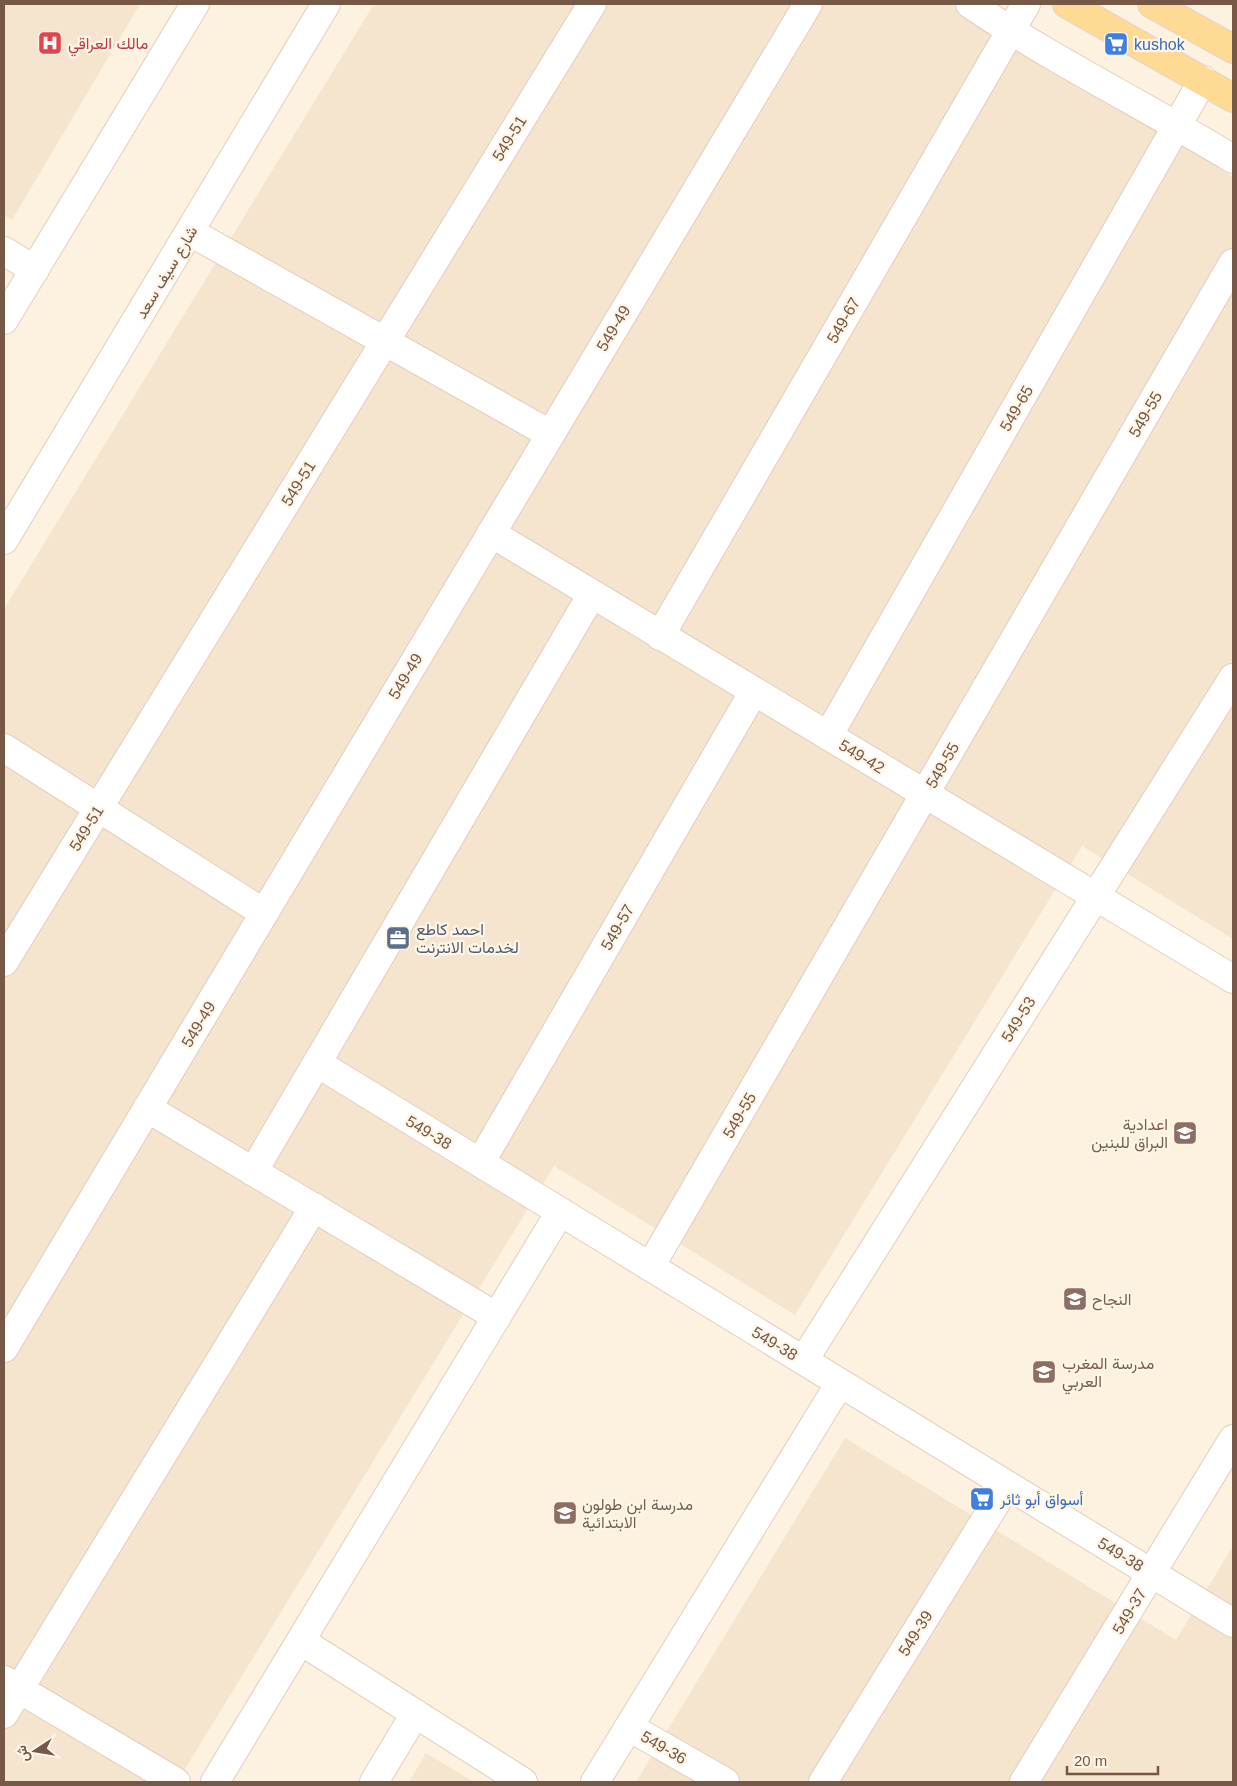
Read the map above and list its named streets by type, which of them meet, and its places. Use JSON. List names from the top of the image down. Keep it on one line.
{"streets":{"street":["549-51","شارع سيف سعد","549-67","549-49","549-65","549-55","549-42","549-57","549-53","549-38","549-37","549-39","549-36"]},"crossings":[["549-67","549-42"],["549-49","549-42"],["549-65","549-42"],["549-55","549-42"],["549-55","549-38"],["549-42","549-57"],["549-42","549-53"],["549-57","549-38"],["549-53","549-38"],["549-38","549-37"],["549-38","549-39"]],"places":{"hospital":["مالك العراقي"],"supermarket":["kushok","أسواق أبو ثائر"],"office":["احمد كاطع لخدمات الانترنت"],"school or university":["اعدادية البراق للبنين","النجاح","مدرسة المغرب العربي","مدرسة ابن طولون الابتدائية"]},"scale_bar":"20 m","north":"left"}
